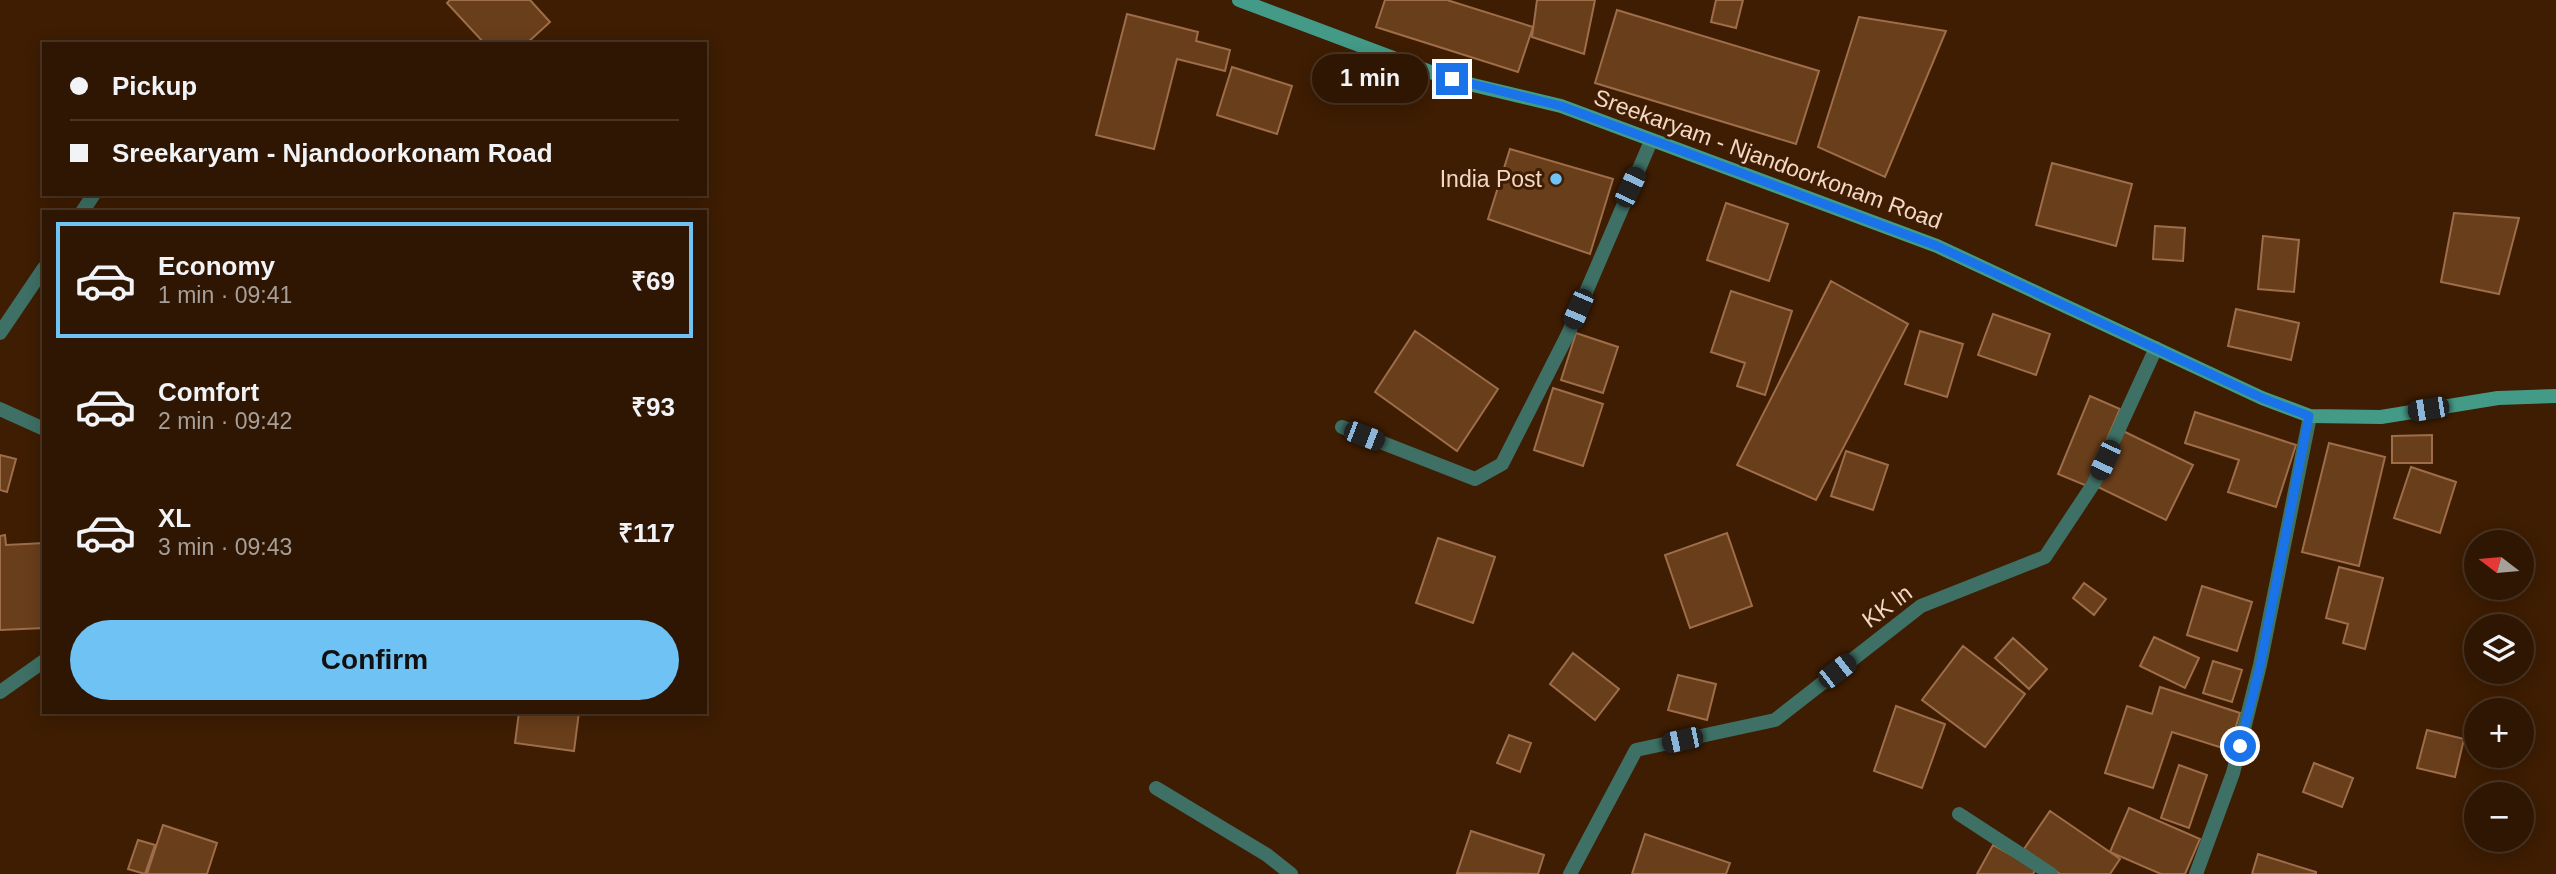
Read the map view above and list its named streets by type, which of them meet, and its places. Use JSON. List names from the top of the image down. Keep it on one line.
{"streets":{"main road":["Sreekaryam - Njandoorkonam Road"],"street":["KK ln"]},"crossings":[["Sreekaryam - Njandoorkonam Road","KK ln"]],"places":["India Post"],"north":"left","page":{"banner":["Pickup","Sreekaryam - Njandoorkonam Road"],"bubble":"1 min","list":[{"name":"Economy","note":"1 min · 09:41","value":"₹69"},{"name":"Comfort","note":"2 min · 09:42","value":"₹93"},{"name":"XL","note":"3 min · 09:43","value":"₹117"}],"map_buttons":["+","−"],"buttons":"Confirm"}}
